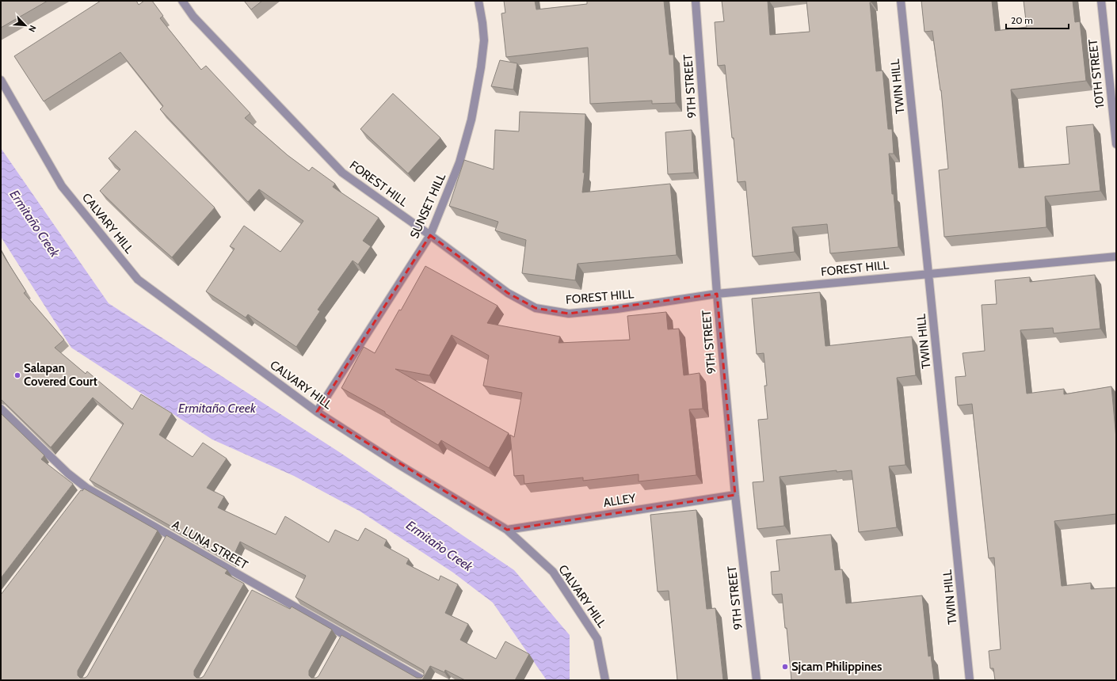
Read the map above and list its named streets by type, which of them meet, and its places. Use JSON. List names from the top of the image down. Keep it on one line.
{"streets":{"street":["10TH STREET","9TH STREET","TWIN HILL","FOREST HILL","SUNSET HILL","CALVARY HILL","ALLEY","A. LUNA STREET"]},"crossings":[["9TH STREET","FOREST HILL"],["9TH STREET","ALLEY"],["TWIN HILL","FOREST HILL"],["FOREST HILL","SUNSET HILL"],["SUNSET HILL","CALVARY HILL"],["CALVARY HILL","ALLEY"]],"water":["Ermitaño Creek"],"places":["Salapan Covered Court","Sjcam Philippines"],"scale_bar":"20 m","north":"bottom right"}
